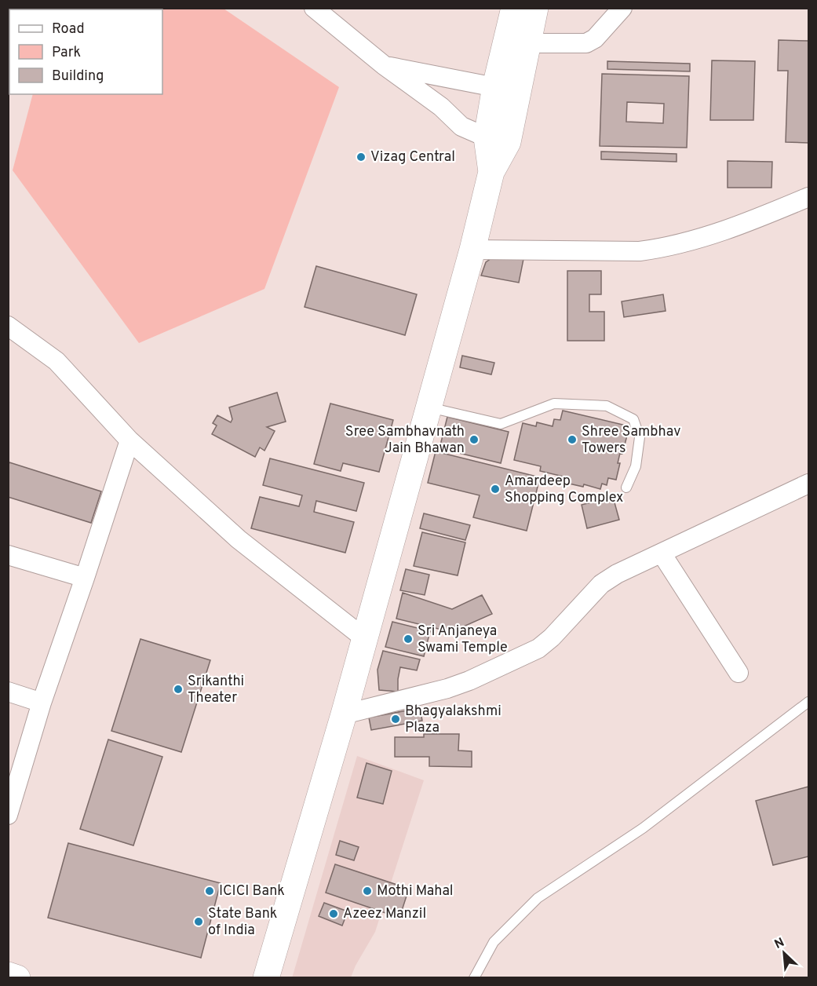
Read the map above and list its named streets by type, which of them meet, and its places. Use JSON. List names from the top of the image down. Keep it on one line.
{"places":["Vizag Central","Sree Sambhavnath Jain Bhawan","Shree Sambhav Towers","Amardeep Shopping Complex","Sri Anjaneya Swami Temple","Srikanthi Theater","Bhagyalakshmi Plaza","ICICI Bank","Mothi Mahal","Azeez Manzil","State Bank of India"],"legend":["Road","Park","Building"],"north":"top left"}
